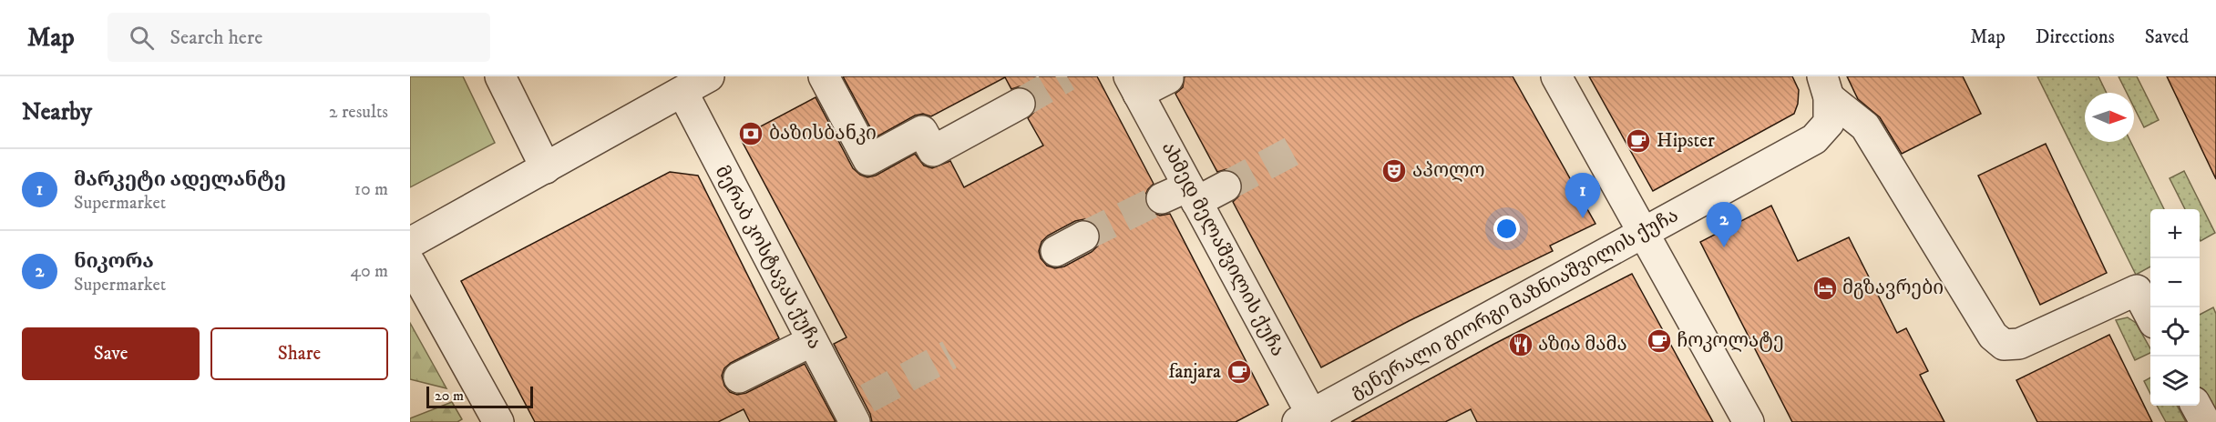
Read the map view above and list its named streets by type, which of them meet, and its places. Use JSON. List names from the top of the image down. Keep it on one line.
{"streets":{"street":["ახმედ მელაშვილის ქუჩა","მერაბ კოსტავას ქუჩა","გენერალი გიორგი მაზნიაშვილის ქუჩა"]},"crossings":[["ახმედ მელაშვილის ქუჩა","გენერალი გიორგი მაზნიაშვილის ქუჩა"]],"places":{"bank":["ბაზისბანკი"],"cafe":["Hipster","ჩოკოლატე","fanjara"],"theatre":["აპოლო"],"hotel":["მგზავრები"],"restaurant":["აზია მამა"]},"scale_bar":"20 m","north":"right","page":{"header":"Map","search":"Search here","nav":["Map","Directions","Saved"],"heading":["Nearby","2 results"],"list":[{"mark":"1","name":"მარკეტი ადელანტე","note":"Supermarket","value":"10 m"},{"mark":"2","name":"ნიკორა","note":"Supermarket","value":"40 m"}],"pins":["1","2"],"map_buttons":["+","−"],"buttons":["Save","Share"],"scale":"20 m"}}
